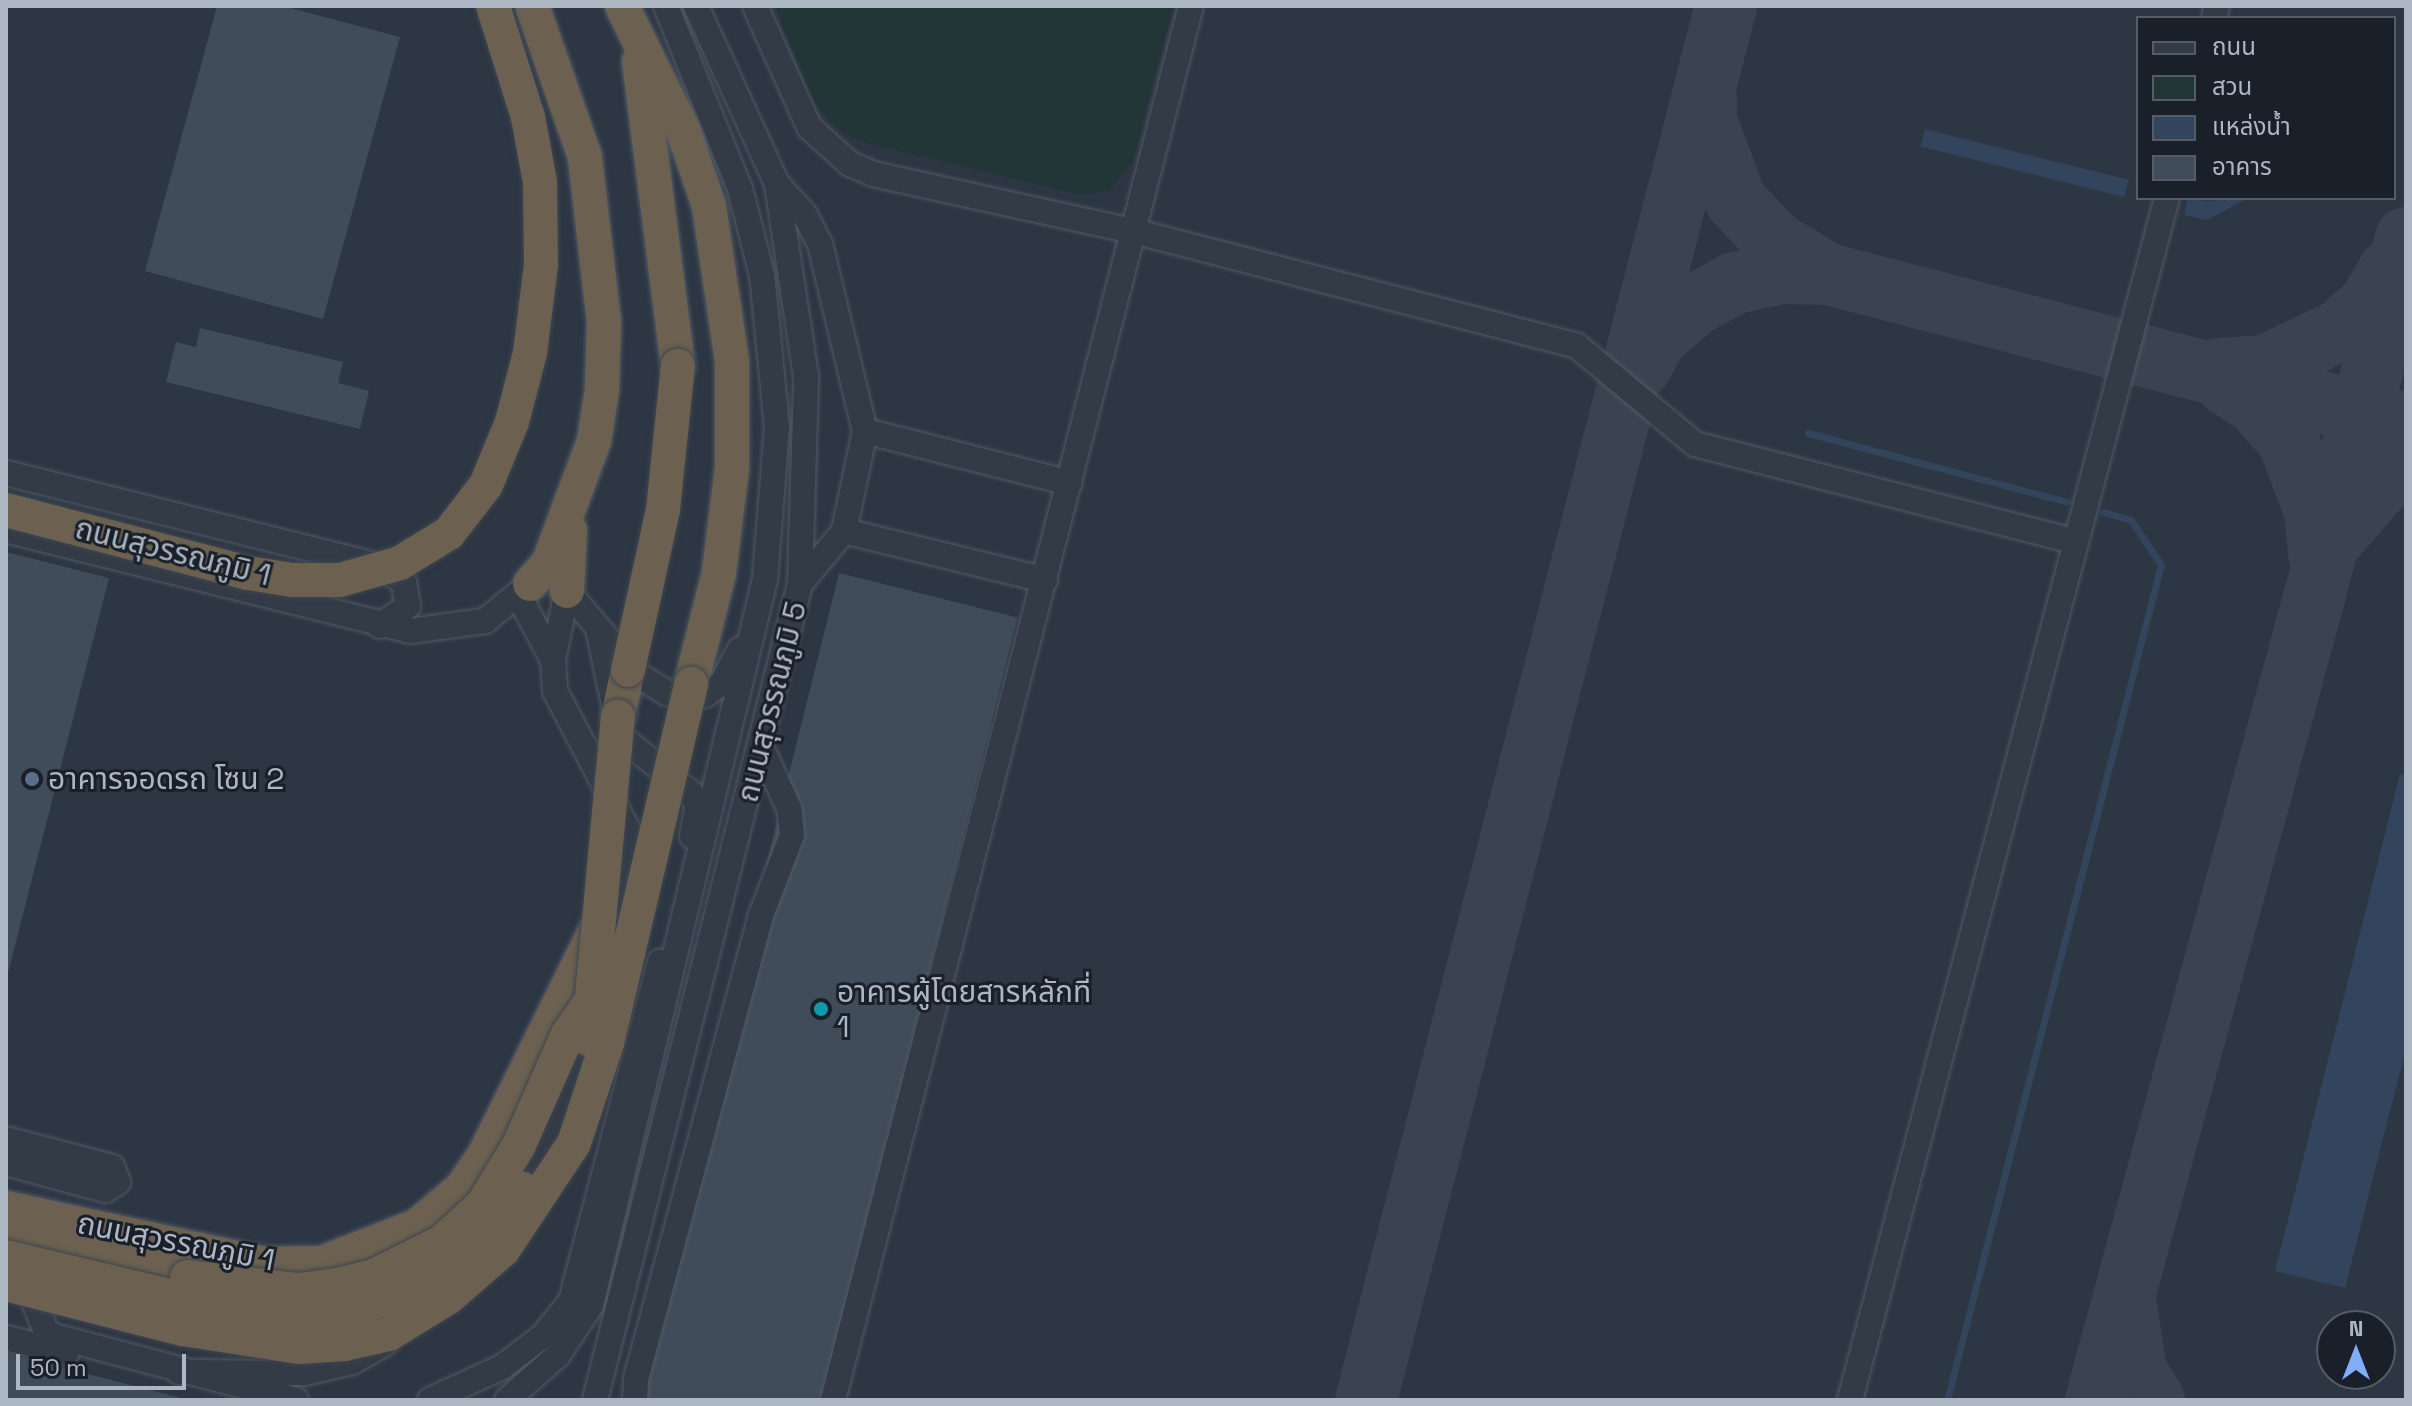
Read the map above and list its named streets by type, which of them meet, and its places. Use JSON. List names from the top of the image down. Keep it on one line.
{"streets":{"highway":["ถนนสุวรรณภูมิ 1"],"street":["ถนนสุวรรณภูมิ 5"]},"places":["อาคารจอดรถ โซน 2","อาคารผู้โดยสารหลักที่ 1"],"legend":["ถนน","สวน","แหล่งน้ำ","อาคาร"],"scale_bar":"50 m","north":"top"}
